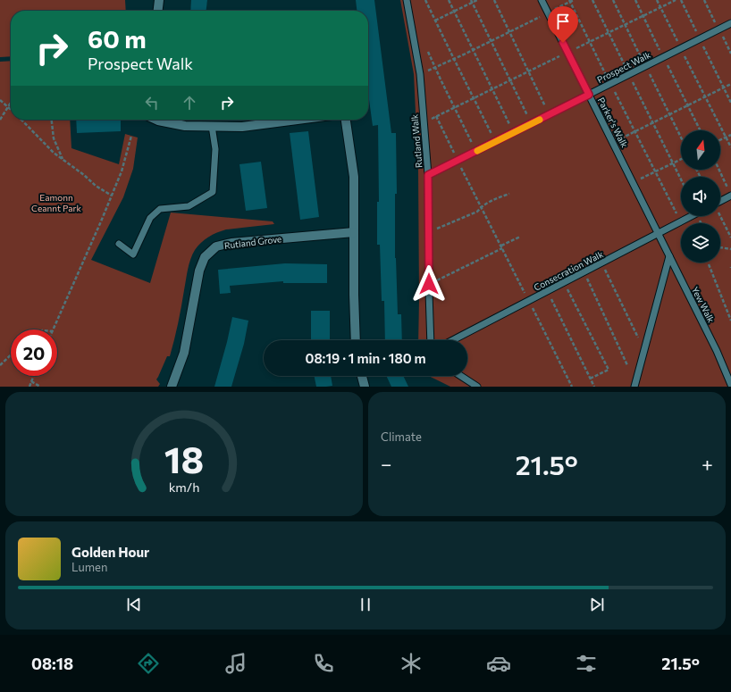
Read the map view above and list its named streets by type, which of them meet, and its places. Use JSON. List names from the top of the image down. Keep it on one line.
{"streets":{"street":["Rutland Grove"],"lane":["Prospect Walk","Parker's Walk","Rutland Walk","Consecration Walk","Yew Walk"]},"crossings":[["Prospect Walk","Parker's Walk"],["Prospect Walk","Rutland Walk"],["Parker's Walk","Consecration Walk"],["Parker's Walk","Yew Walk"],["Consecration Walk","Yew Walk"]],"parks":["Eamonn Ceannt Park"],"north":"top","page":{"turn":["60 m","Prospect Walk"],"limit":"20","trip":"08:19 · 1 min · 180 m","tile":"Climate","heat":["−","21.5°","+"],"song":["Golden Hour","Lumen"],"tabs":["08:18","21.5°"],"gauge":["18","km/h"]}}
